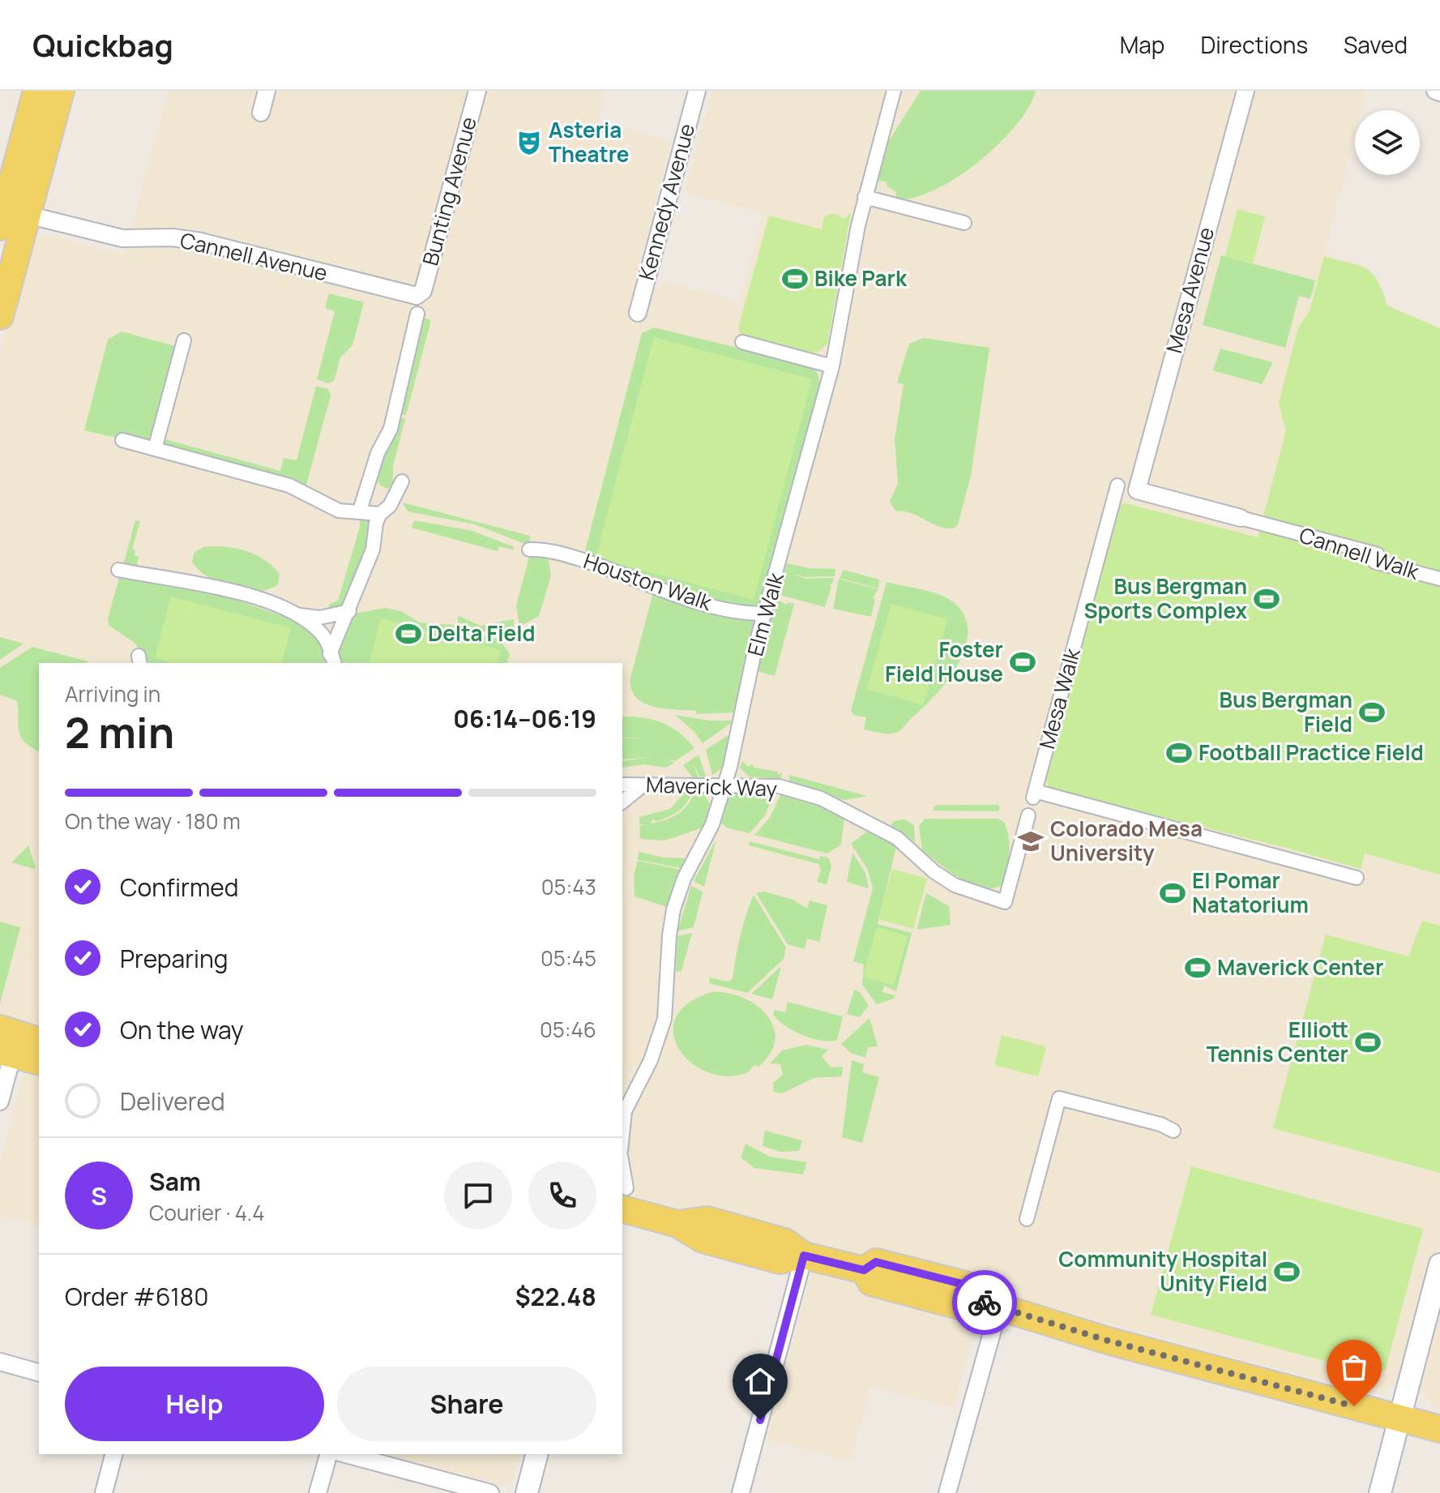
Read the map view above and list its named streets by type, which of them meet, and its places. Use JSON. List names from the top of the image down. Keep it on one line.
{"streets":{"street":["Bunting Avenue","Kennedy Avenue","Cannell Avenue","Mesa Avenue","Cannell Walk","Houston Walk","Elm Walk","Mesa Walk","Maverick Way"]},"crossings":[["Bunting Avenue","Cannell Avenue"],["Mesa Avenue","Cannell Walk"],["Houston Walk","Elm Walk"],["Elm Walk","Maverick Way"]],"places":{"theatre":["Asteria Theatre"],"sports":["Bike Park","Bus Bergman Sports Complex","Delta Field","Foster Field House","Bus Bergman Field","Football Practice Field","El Pomar Natatorium","Maverick Center","Elliott Tennis Center","Community Hospital Unity Field"],"school or university":["Colorado Mesa University"]},"page":{"header":"Quickbag","nav":["Map","Directions","Saved"],"heading":["2 min","Arriving in","06:14–06:19"],"panel":["Sam","Courier · 4.4","Order #6180","$22.48"],"bar":"On the way · 180 m","list":[["Confirmed","05:43"],["Preparing","05:45"],["On the way","05:46"],"Delivered"],"round":"S","buttons":["Help","Share"]}}
